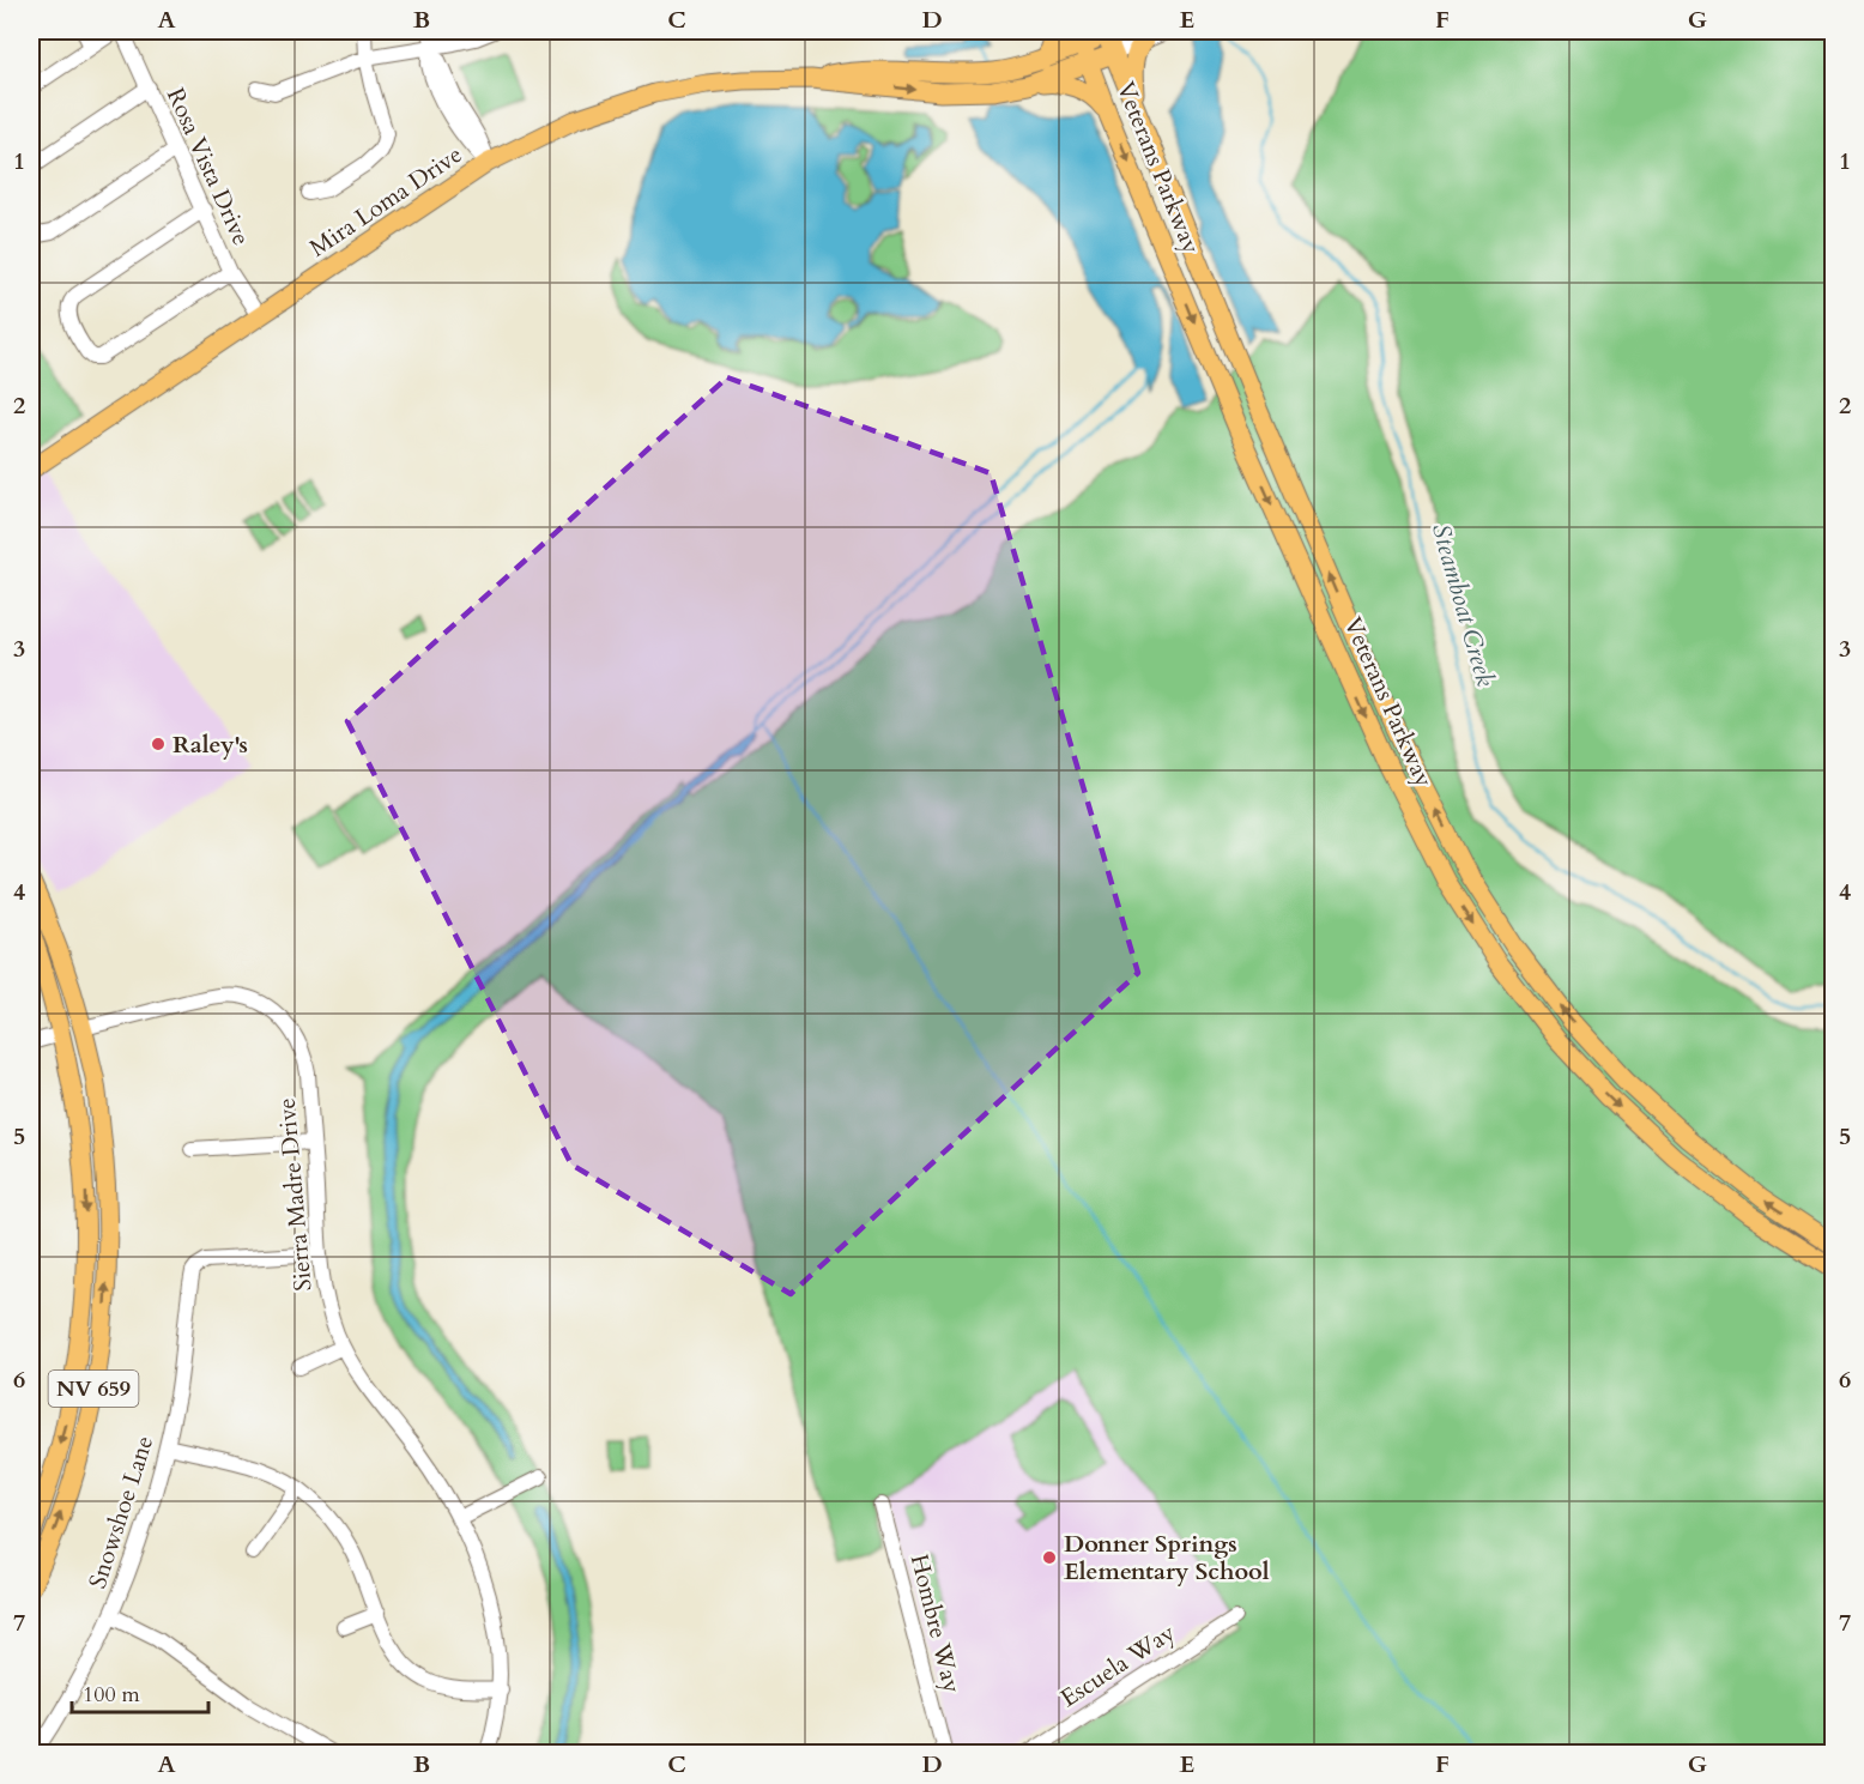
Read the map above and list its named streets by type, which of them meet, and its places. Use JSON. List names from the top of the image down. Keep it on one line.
{"streets":{"main road":["Veterans Parkway","Mira Loma Drive","NV 659"],"street":["Rosa Vista Drive","Sierra Madre Drive","Snowshoe Lane","Hombre Way","Escuela Way"]},"crossings":[["Rosa Vista Drive","Mira Loma Drive"],["Veterans Parkway","Mira Loma Drive"],["Sierra Madre Drive","NV 659"],["Sierra Madre Drive","Snowshoe Lane"]],"water":["Steamboat Creek"],"places":["Raley's","Donner Springs Elementary School"],"scale_bar":"100 m","grid":{"columns":["A","B","C","D","E","F","G"],"rows":["1","2","3","4","5","6","7"]}}
